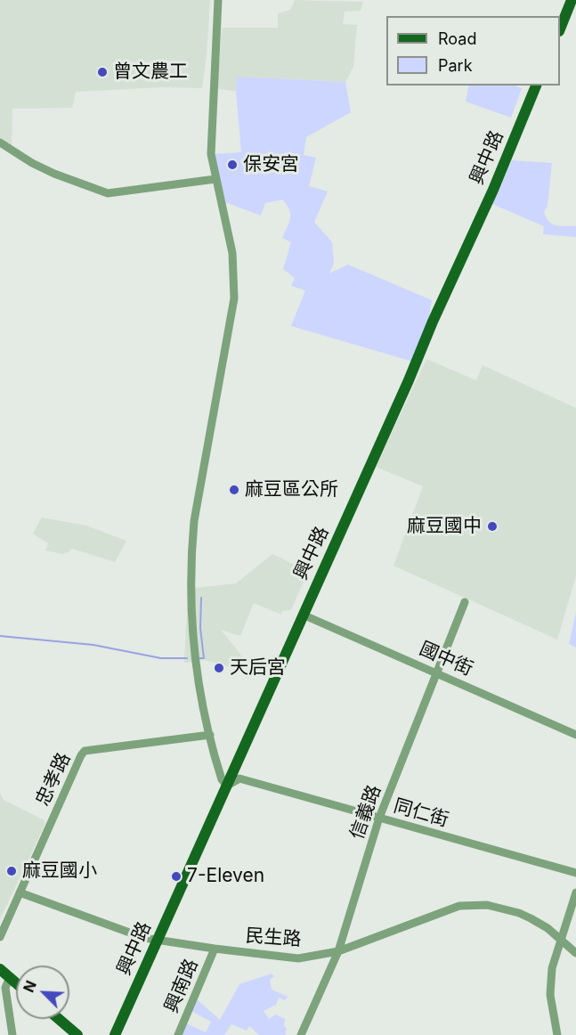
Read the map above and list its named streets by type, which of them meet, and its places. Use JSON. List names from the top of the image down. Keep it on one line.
{"streets":{"main road":["興中路"],"street":["國中街","忠孝路","信義路","同仁街","民生路","興南路"]},"crossings":[["興中路","國中街"],["興中路","同仁街"],["興中路","民生路"],["國中街","信義路"],["忠孝路","民生路"],["信義路","同仁街"],["信義路","民生路"],["民生路","興南路"]],"places":["曾文農工","保安宮","麻豆區公所","麻豆國中","天后宮","麻豆國小","7-Eleven"],"legend":["Road","Park"],"north":"top left"}
